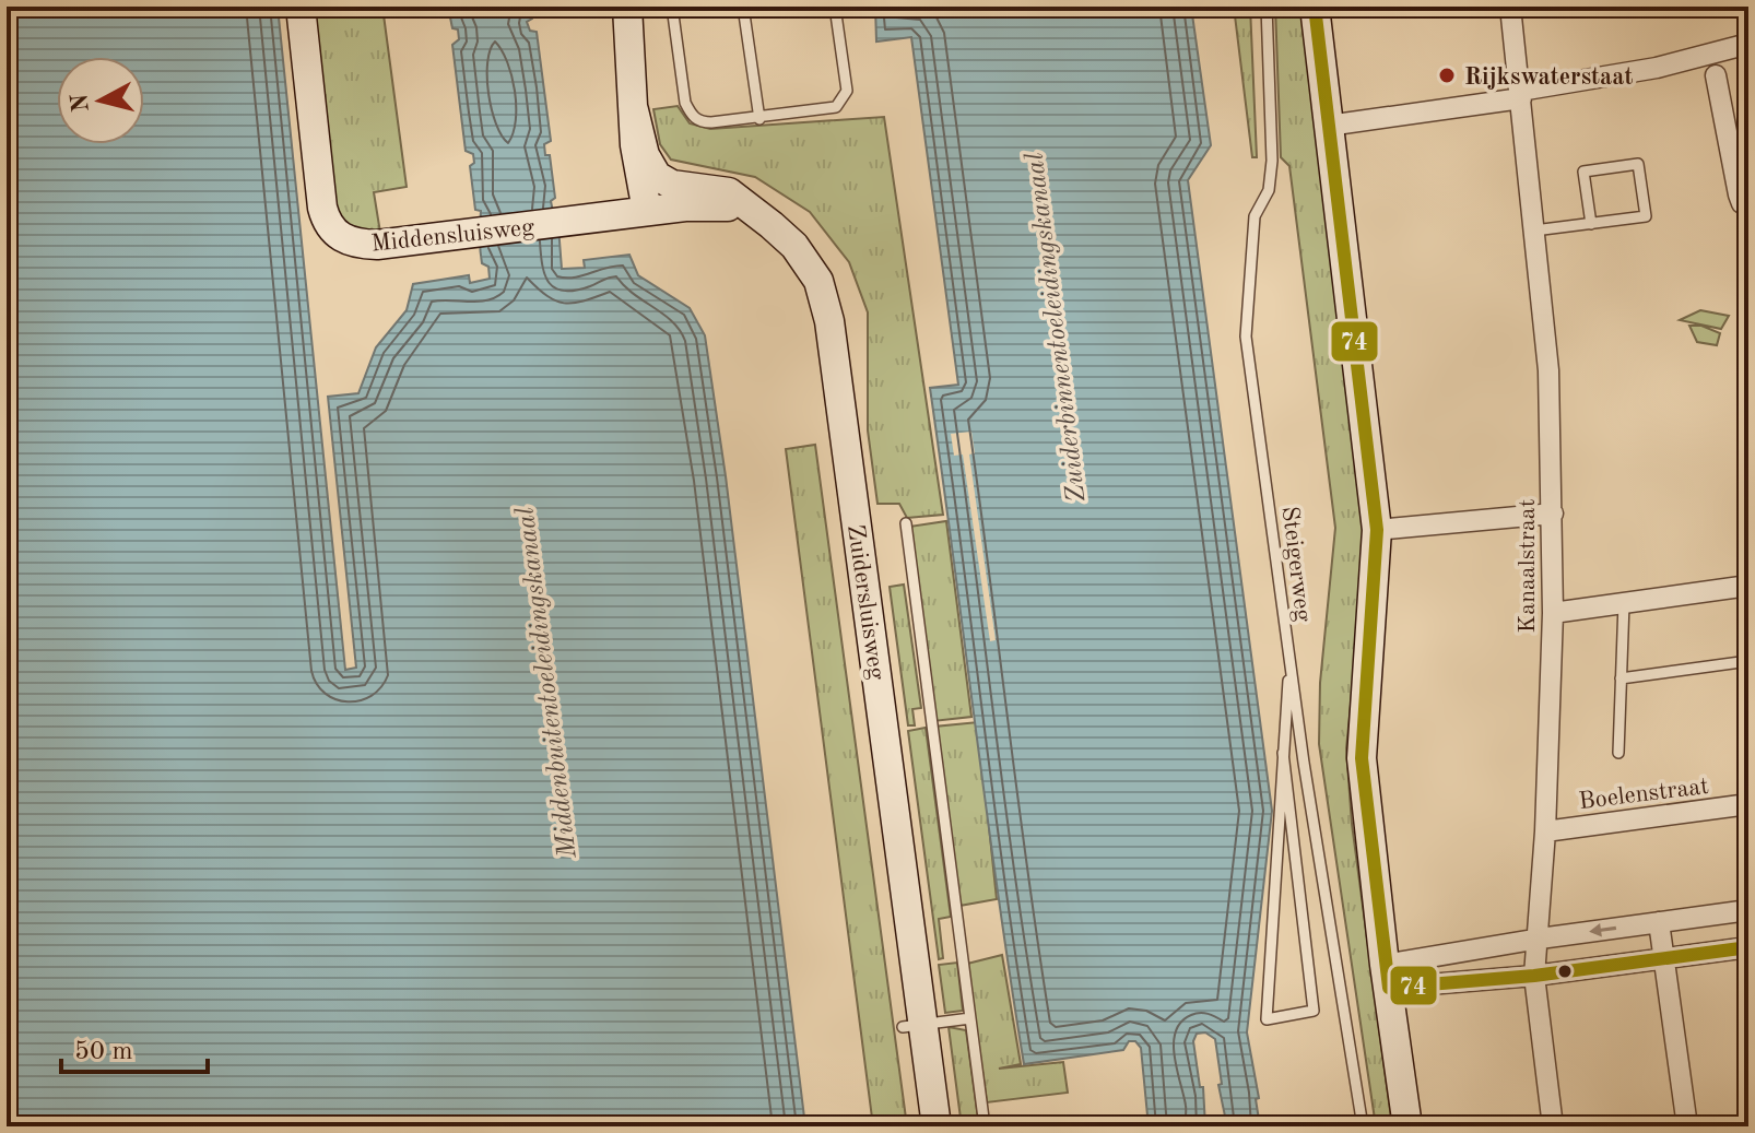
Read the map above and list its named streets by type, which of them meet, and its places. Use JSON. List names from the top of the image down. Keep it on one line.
{"streets":{"street":["Middensluisweg","Kanaalstraat","Zuidersluisweg","Boelenstraat"],"lane":["Steigerweg"]},"crossings":[["Kanaalstraat","Boelenstraat"]],"water":["Zuiderbinnentoeleidingskanaal","Middenbuitentoeleidingskanaal"],"places":["Rijkswaterstaat"],"lines":["transit line 74"],"scale_bar":"50 m","north":"left"}
